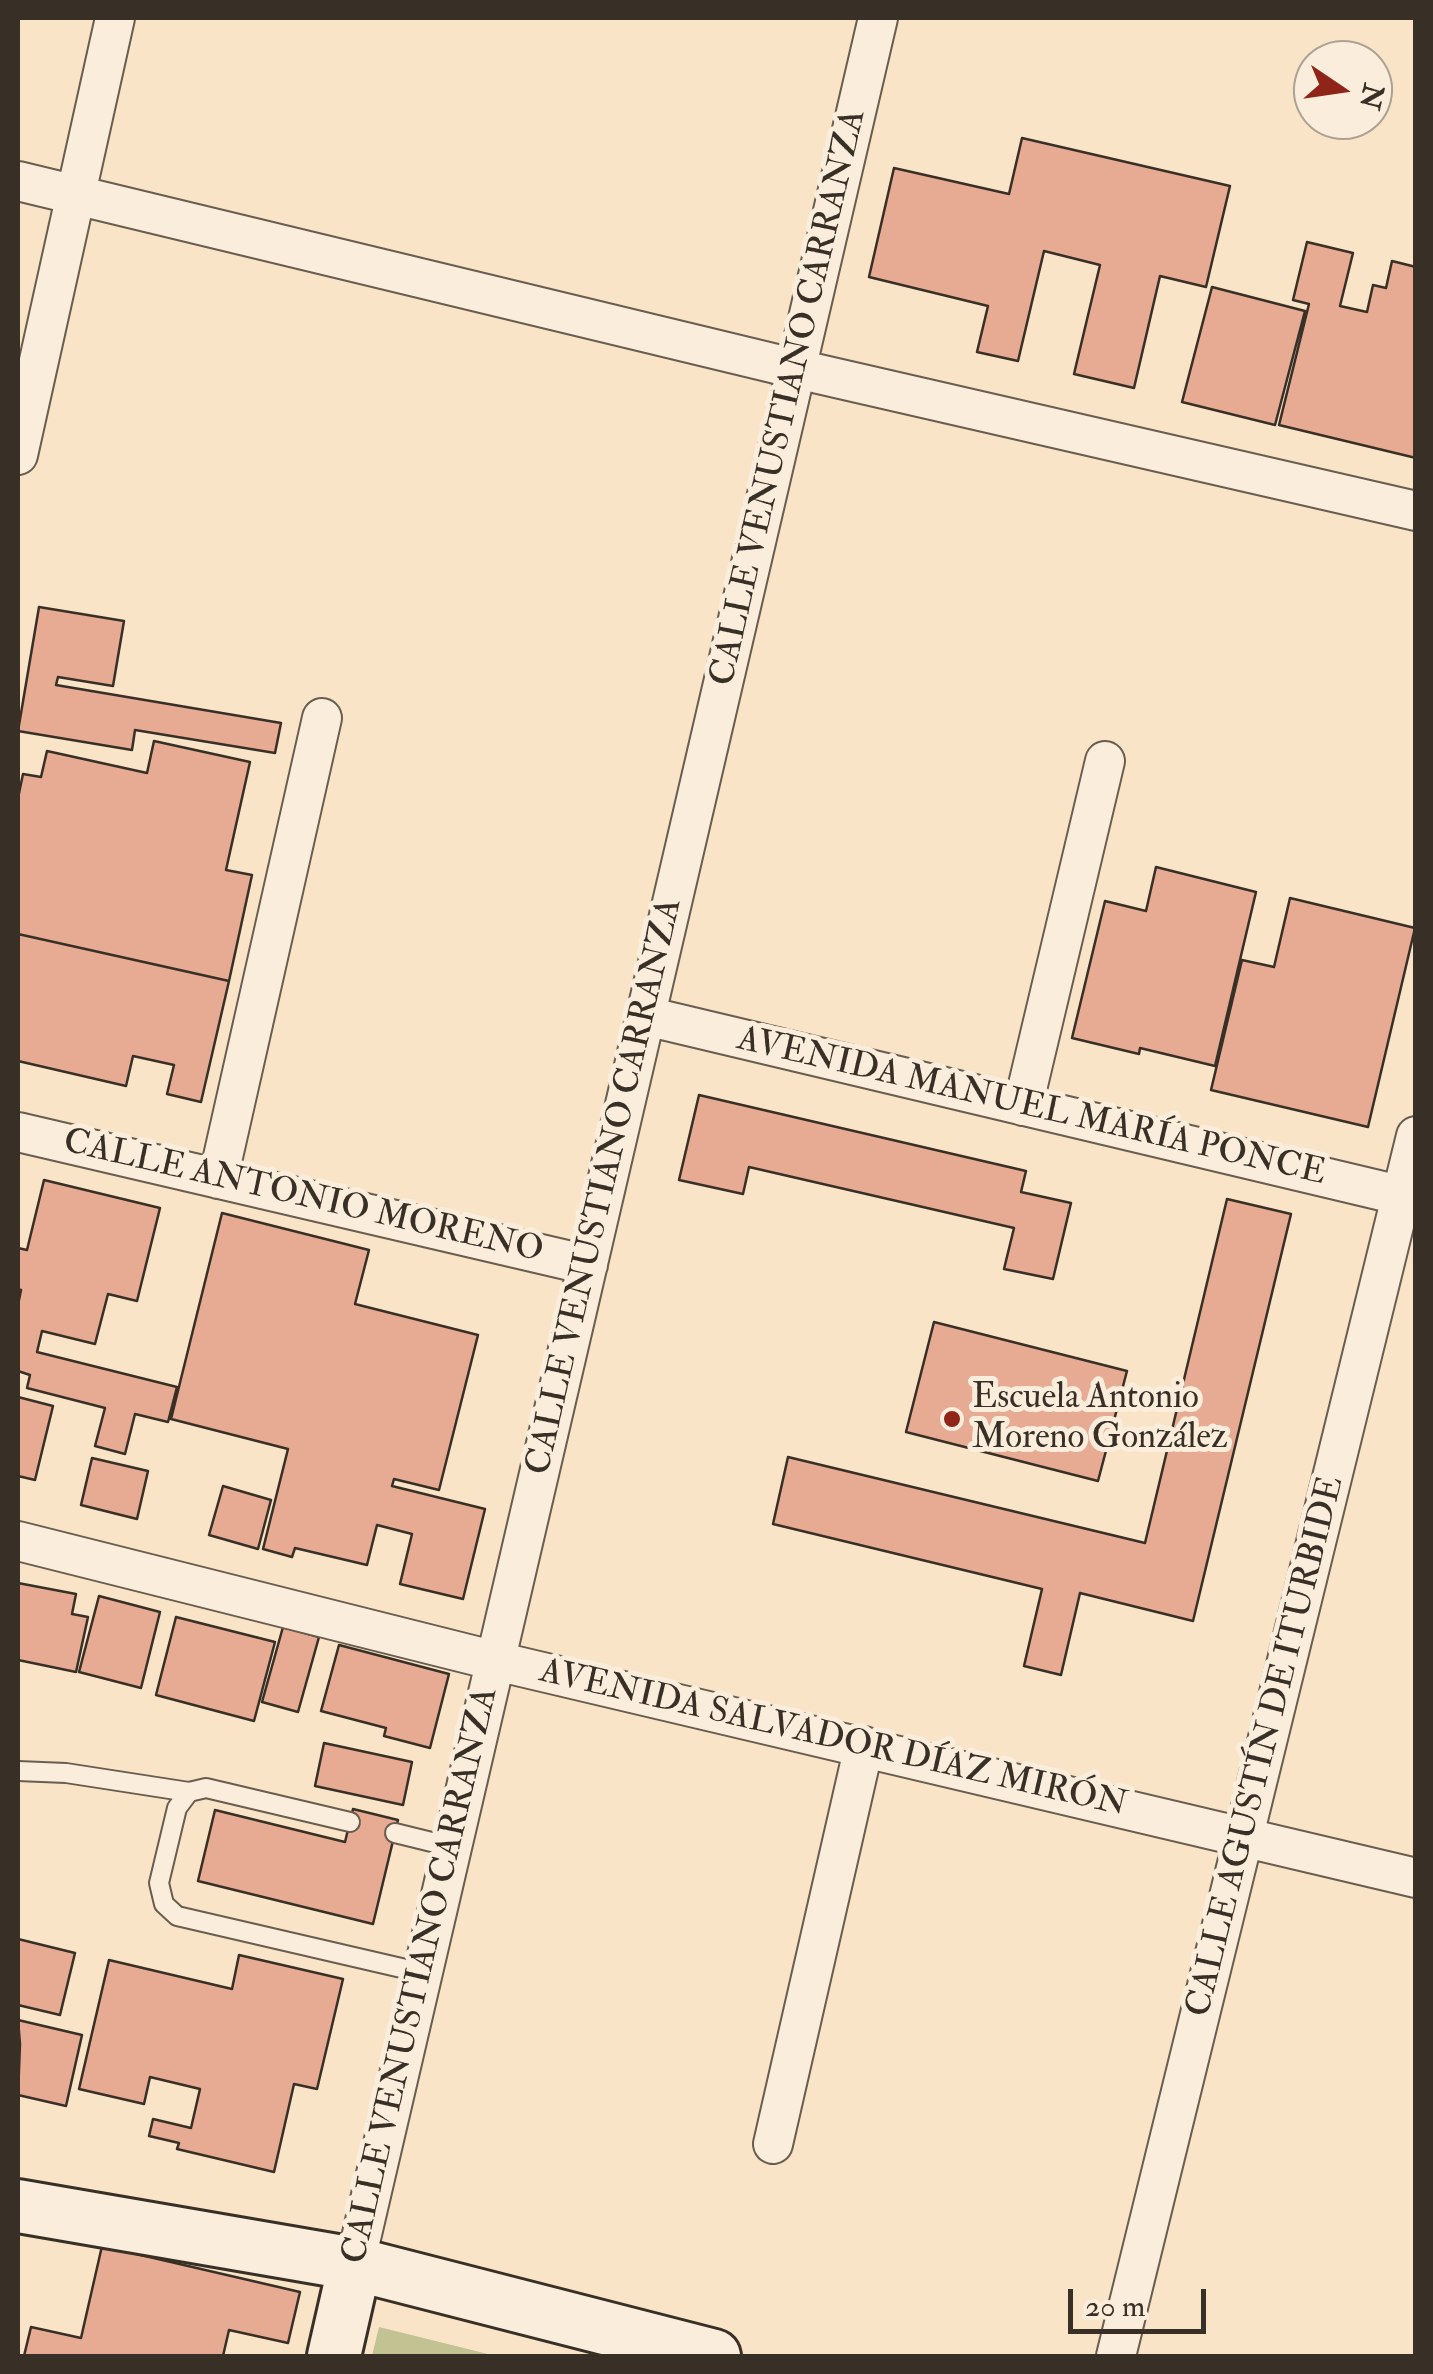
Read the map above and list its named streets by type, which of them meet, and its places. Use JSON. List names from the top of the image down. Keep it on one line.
{"streets":{"street":["CALLE VENUSTIANO CARRANZA","AVENIDA MANUEL MARÍA PONCE","CALLE ANTONIO MORENO","AVENIDA SALVADOR DÍAZ MIRÓN","CALLE AGUSTÍN DE ITURBIDE"]},"crossings":[["CALLE VENUSTIANO CARRANZA","AVENIDA MANUEL MARÍA PONCE"],["CALLE VENUSTIANO CARRANZA","CALLE ANTONIO MORENO"],["CALLE VENUSTIANO CARRANZA","AVENIDA SALVADOR DÍAZ MIRÓN"],["AVENIDA MANUEL MARÍA PONCE","CALLE AGUSTÍN DE ITURBIDE"],["AVENIDA SALVADOR DÍAZ MIRÓN","CALLE AGUSTÍN DE ITURBIDE"]],"places":["Escuela Antonio Moreno González"],"scale_bar":"20 m","north":"right"}
